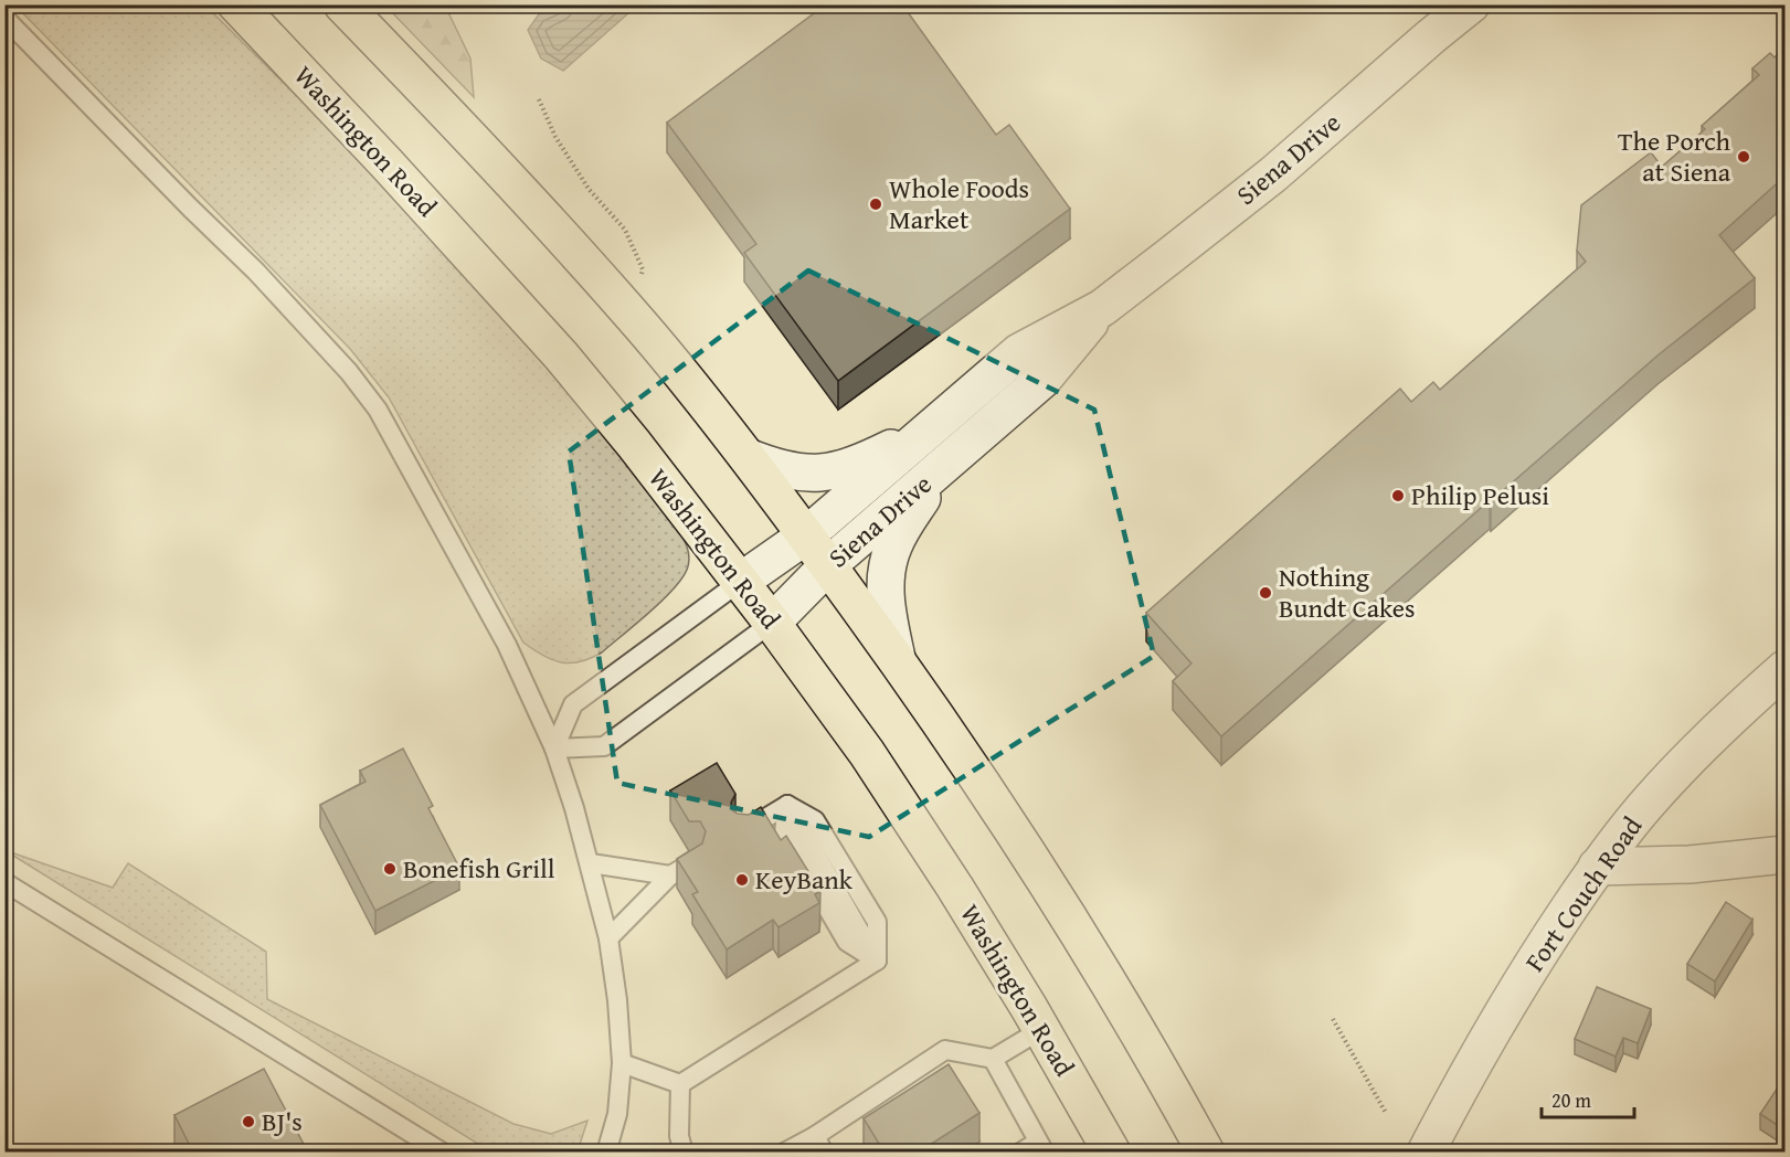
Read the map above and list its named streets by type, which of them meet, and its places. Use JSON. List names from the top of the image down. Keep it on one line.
{"streets":{"main road":["Washington Road"],"street":["Siena Drive","Fort Couch Road"]},"crossings":[["Washington Road","Siena Drive"]],"places":["The Porch at Siena","Whole Foods Market","Philip Pelusi","Nothing Bundt Cakes","Bonefish Grill","KeyBank","BJ's"],"scale_bar":"20 m"}
